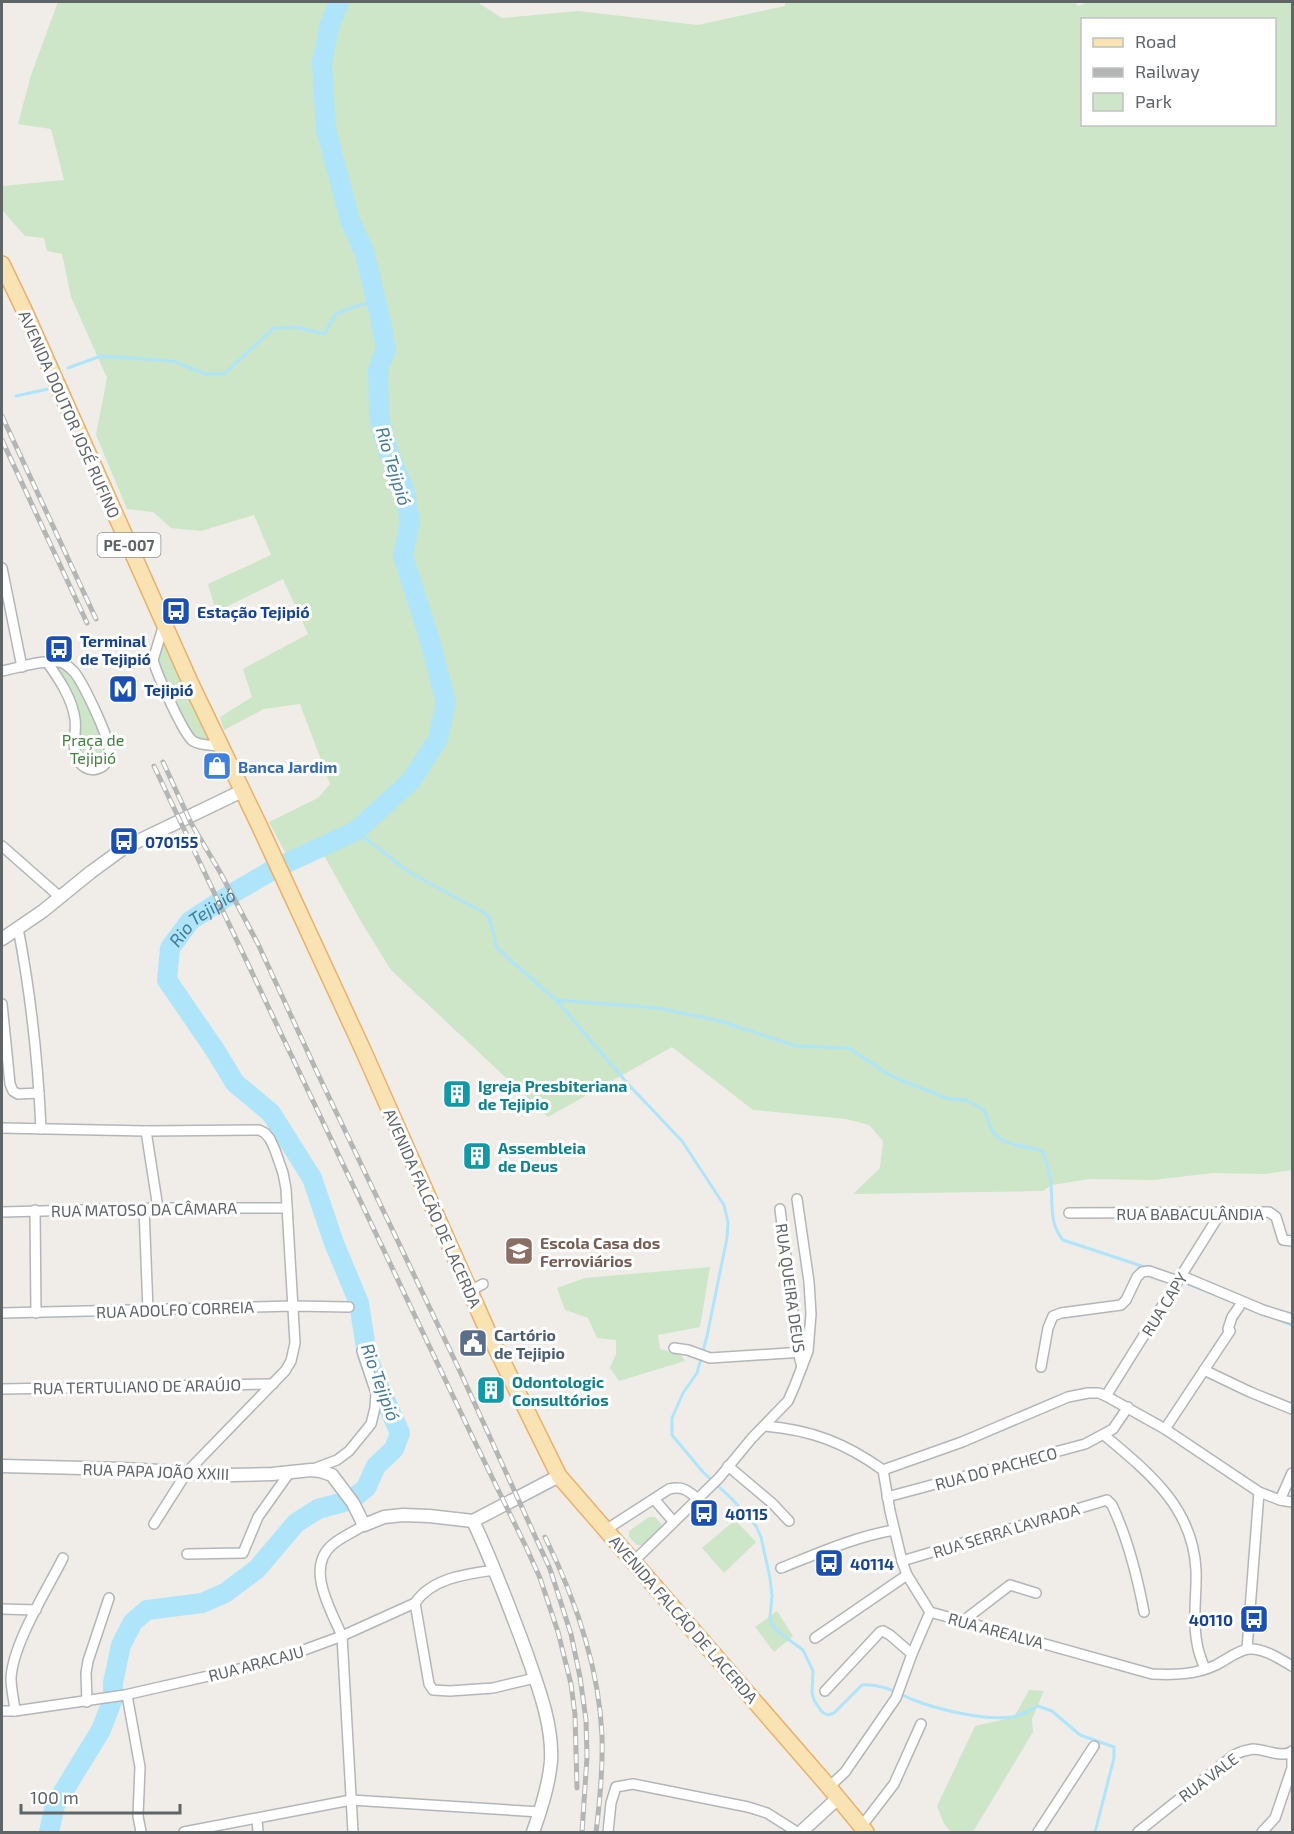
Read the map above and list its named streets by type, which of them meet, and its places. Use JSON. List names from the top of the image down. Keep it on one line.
{"streets":{"main road":["AVENIDA DOUTOR JOSÉ RUFINO","PE-007","AVENIDA FALCÃO DE LACERDA"],"street":["RUA MATOSO DA CÂMARA","RUA BABACULÂNDIA","RUA QUEIRA DEUS","RUA CAPY","RUA ADOLFO CORREIA","RUA TERTULIANO DE ARAÚJO","RUA DO PACHECO","RUA PAPA JOÃO XXIII","RUA SERRA LAVRADA","RUA AREALVA","RUA ARACAJU","RUA VALE"]},"crossings":[["AVENIDA DOUTOR JOSÉ RUFINO","AVENIDA FALCÃO DE LACERDA"],["AVENIDA FALCÃO DE LACERDA","RUA QUEIRA DEUS"],["RUA BABACULÂNDIA","RUA CAPY"],["RUA DO PACHECO","RUA AREALVA"],["RUA SERRA LAVRADA","RUA AREALVA"]],"water":["Rio Tejipió"],"parks":["Praça de Tejipió"],"places":{"bus stop":["Estação Tejipió","Terminal de Tejipió","070155","40115","40114","40110"],"metro station":["Tejipió"],"shop":["Banca Jardim"],"building":["Igreja Presbiteriana de Tejipio","Assembleia de Deus","Odontologic Consultórios"],"school or university":["Escola Casa dos Ferroviários"],"public building":["Cartório de Tejipio"]},"legend":["Road","Railway","Park"],"scale_bar":"100 m"}
